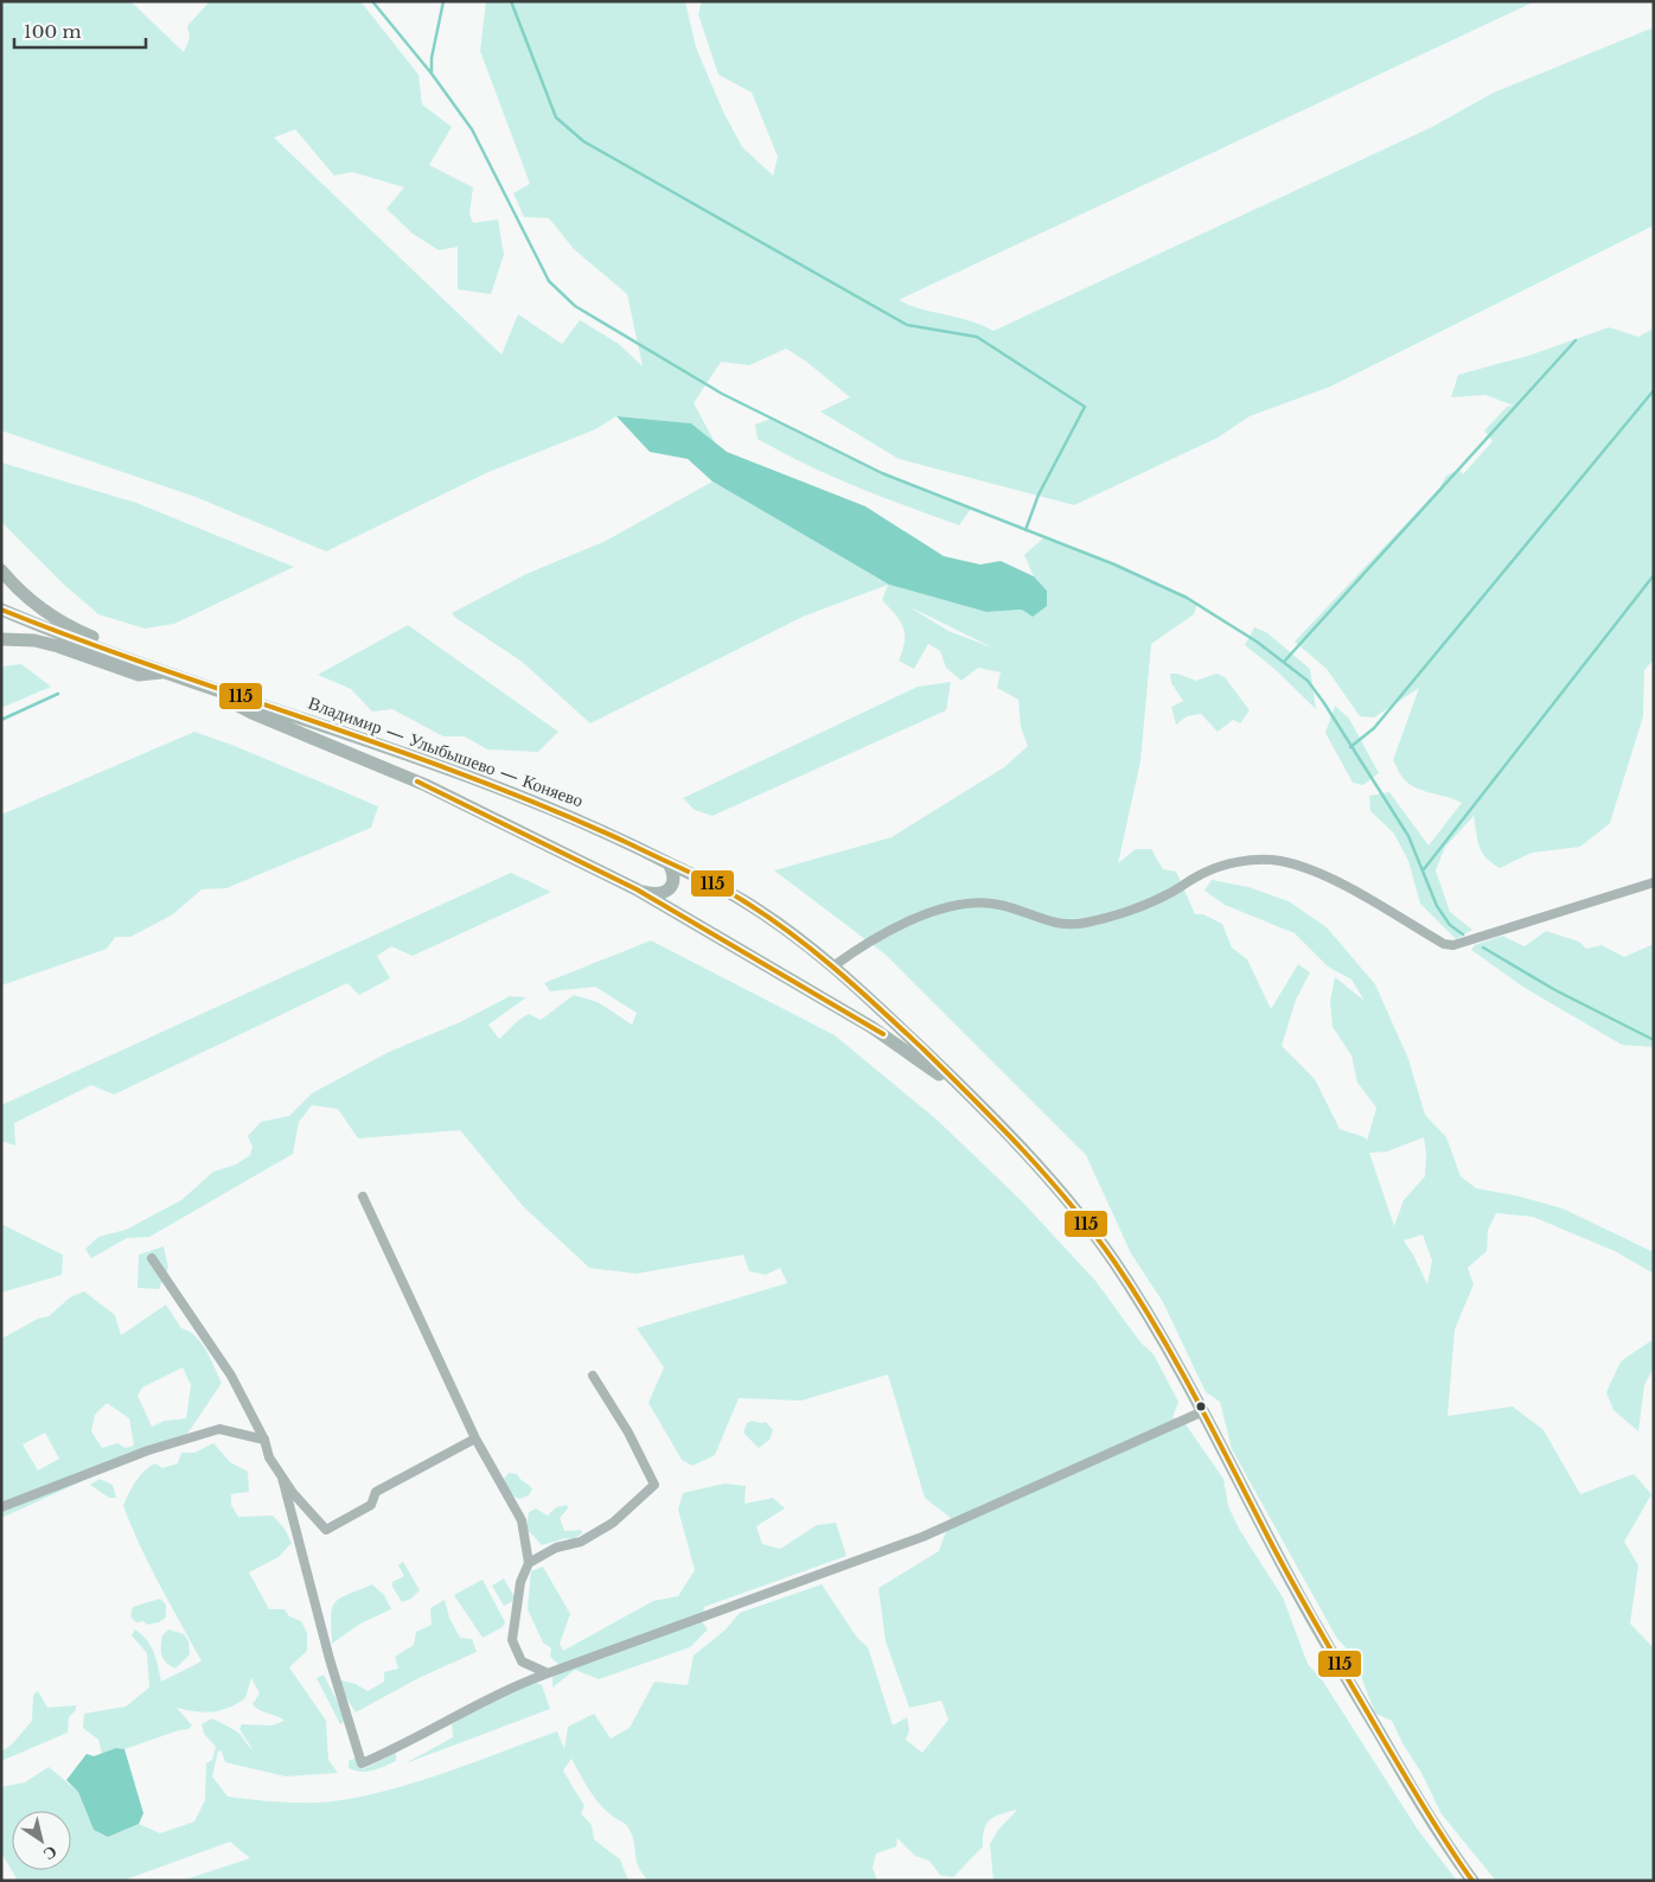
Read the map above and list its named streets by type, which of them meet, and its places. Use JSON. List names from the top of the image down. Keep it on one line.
{"streets":{"main road":["Владимир — Улыбышево — Коняево"]},"lines":["transit line 115"],"scale_bar":"100 m","north":"bottom right"}
